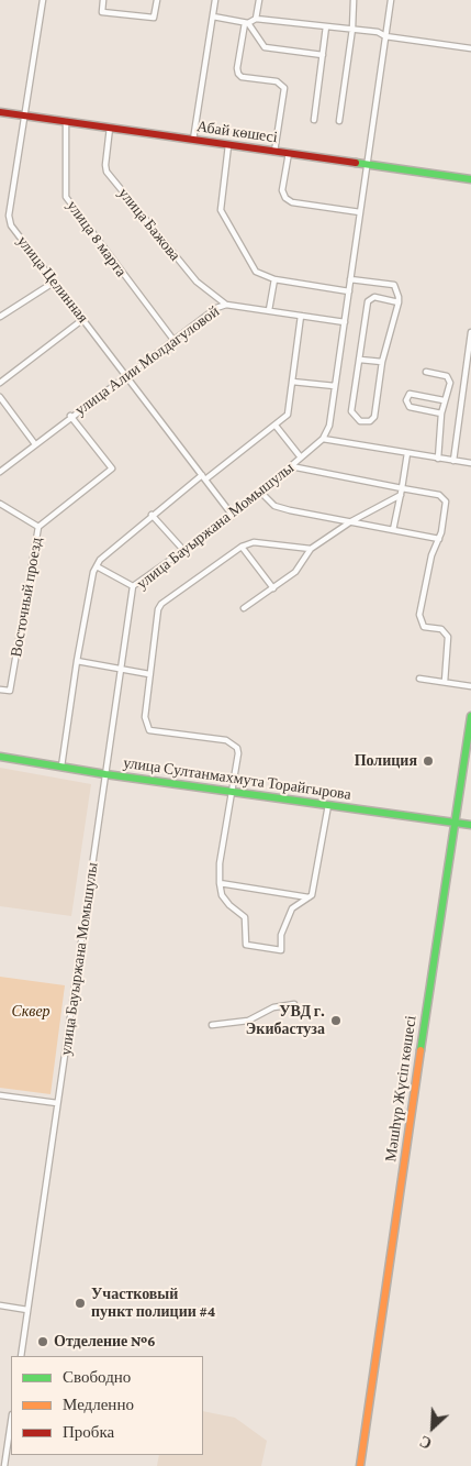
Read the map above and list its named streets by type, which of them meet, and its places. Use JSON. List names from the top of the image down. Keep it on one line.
{"streets":{"street":["Абай көшесі","улица Бажова","улица 8 марта","улица Целинная","улица Алии Молдагуловой","улица Бауыржана Момышулы","Восточный проезд","улица Султанмахмута Торайгырова","Мәшһүр Жүсіп көшесі"]},"crossings":[["Абай көшесі","улица Бажова"],["Абай көшесі","улица 8 марта"],["Абай көшесі","улица Целинная"],["улица Бажова","улица Алии Молдагуловой"],["улица 8 марта","улица Алии Молдагуловой"],["улица Целинная","улица Алии Молдагуловой"],["улица Целинная","улица Бауыржана Момышулы"],["улица Алии Молдагуловой","Восточный проезд"],["улица Бауыржана Момышулы","улица Султанмахмута Торайгырова"],["улица Султанмахмута Торайгырова","Мәшһүр Жүсіп көшесі"]],"parks":["Сквер"],"places":["Полиция","УВД г. Экибастуза","Участковый пункт полиции #4","Отделение №6"],"legend":["Свободно","Медленно","Пробка"],"north":"bottom left"}
